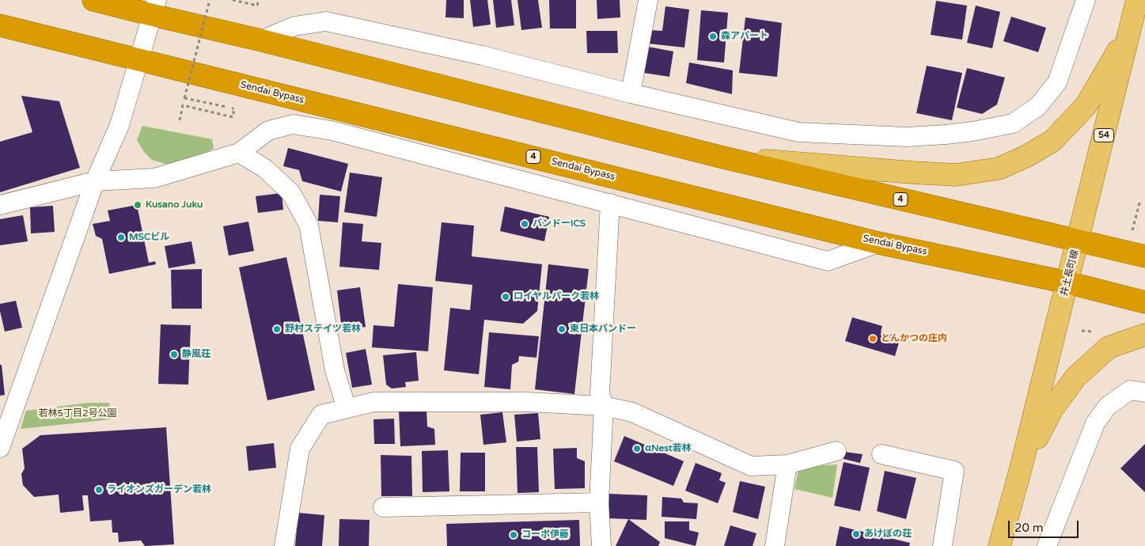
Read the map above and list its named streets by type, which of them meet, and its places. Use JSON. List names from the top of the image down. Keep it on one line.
{"streets":{"highway":["Sendai Bypass","4"],"main road":["54","井土長町線"]},"crossings":[["Sendai Bypass","井土長町線"],["4","井土長町線"]],"parks":["若林5丁目2号公園"],"places":["森アパート","Kusano Juku","バンドーICS","MSCビル","ロイヤルパーク若林","野村ステイツ若林","東日本バンドー","とんかつの庄内","静風荘","αNest若林","ライオンズガーデン若林","あけぼの荘","コーポ伊藤"],"scale_bar":"20 m"}
